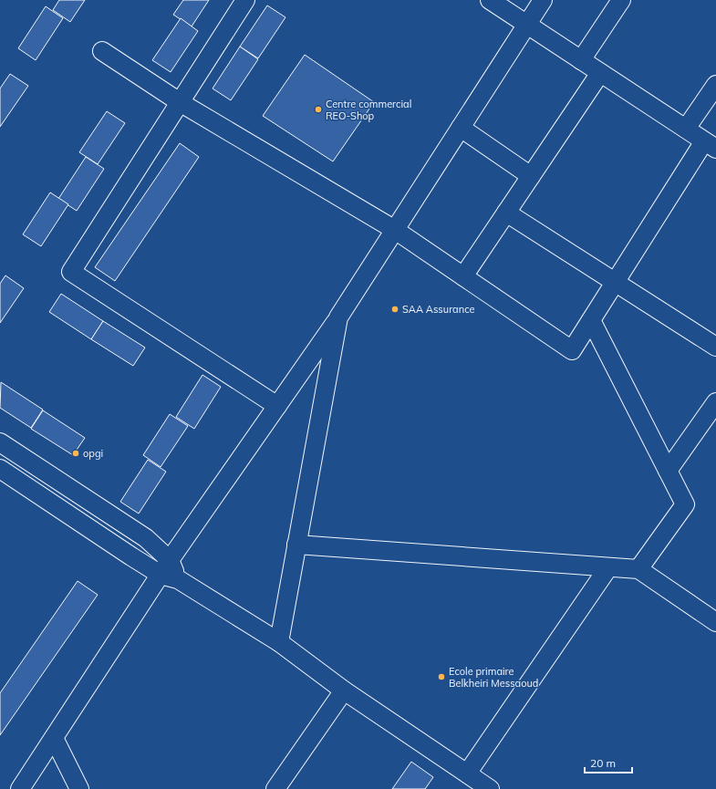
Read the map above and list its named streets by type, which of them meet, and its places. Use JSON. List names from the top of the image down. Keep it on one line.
{"places":["Centre commercial REO-Shop","SAA Assurance","opgi","Ecole primaire Belkheiri Messaoud"],"scale_bar":"20 m"}
